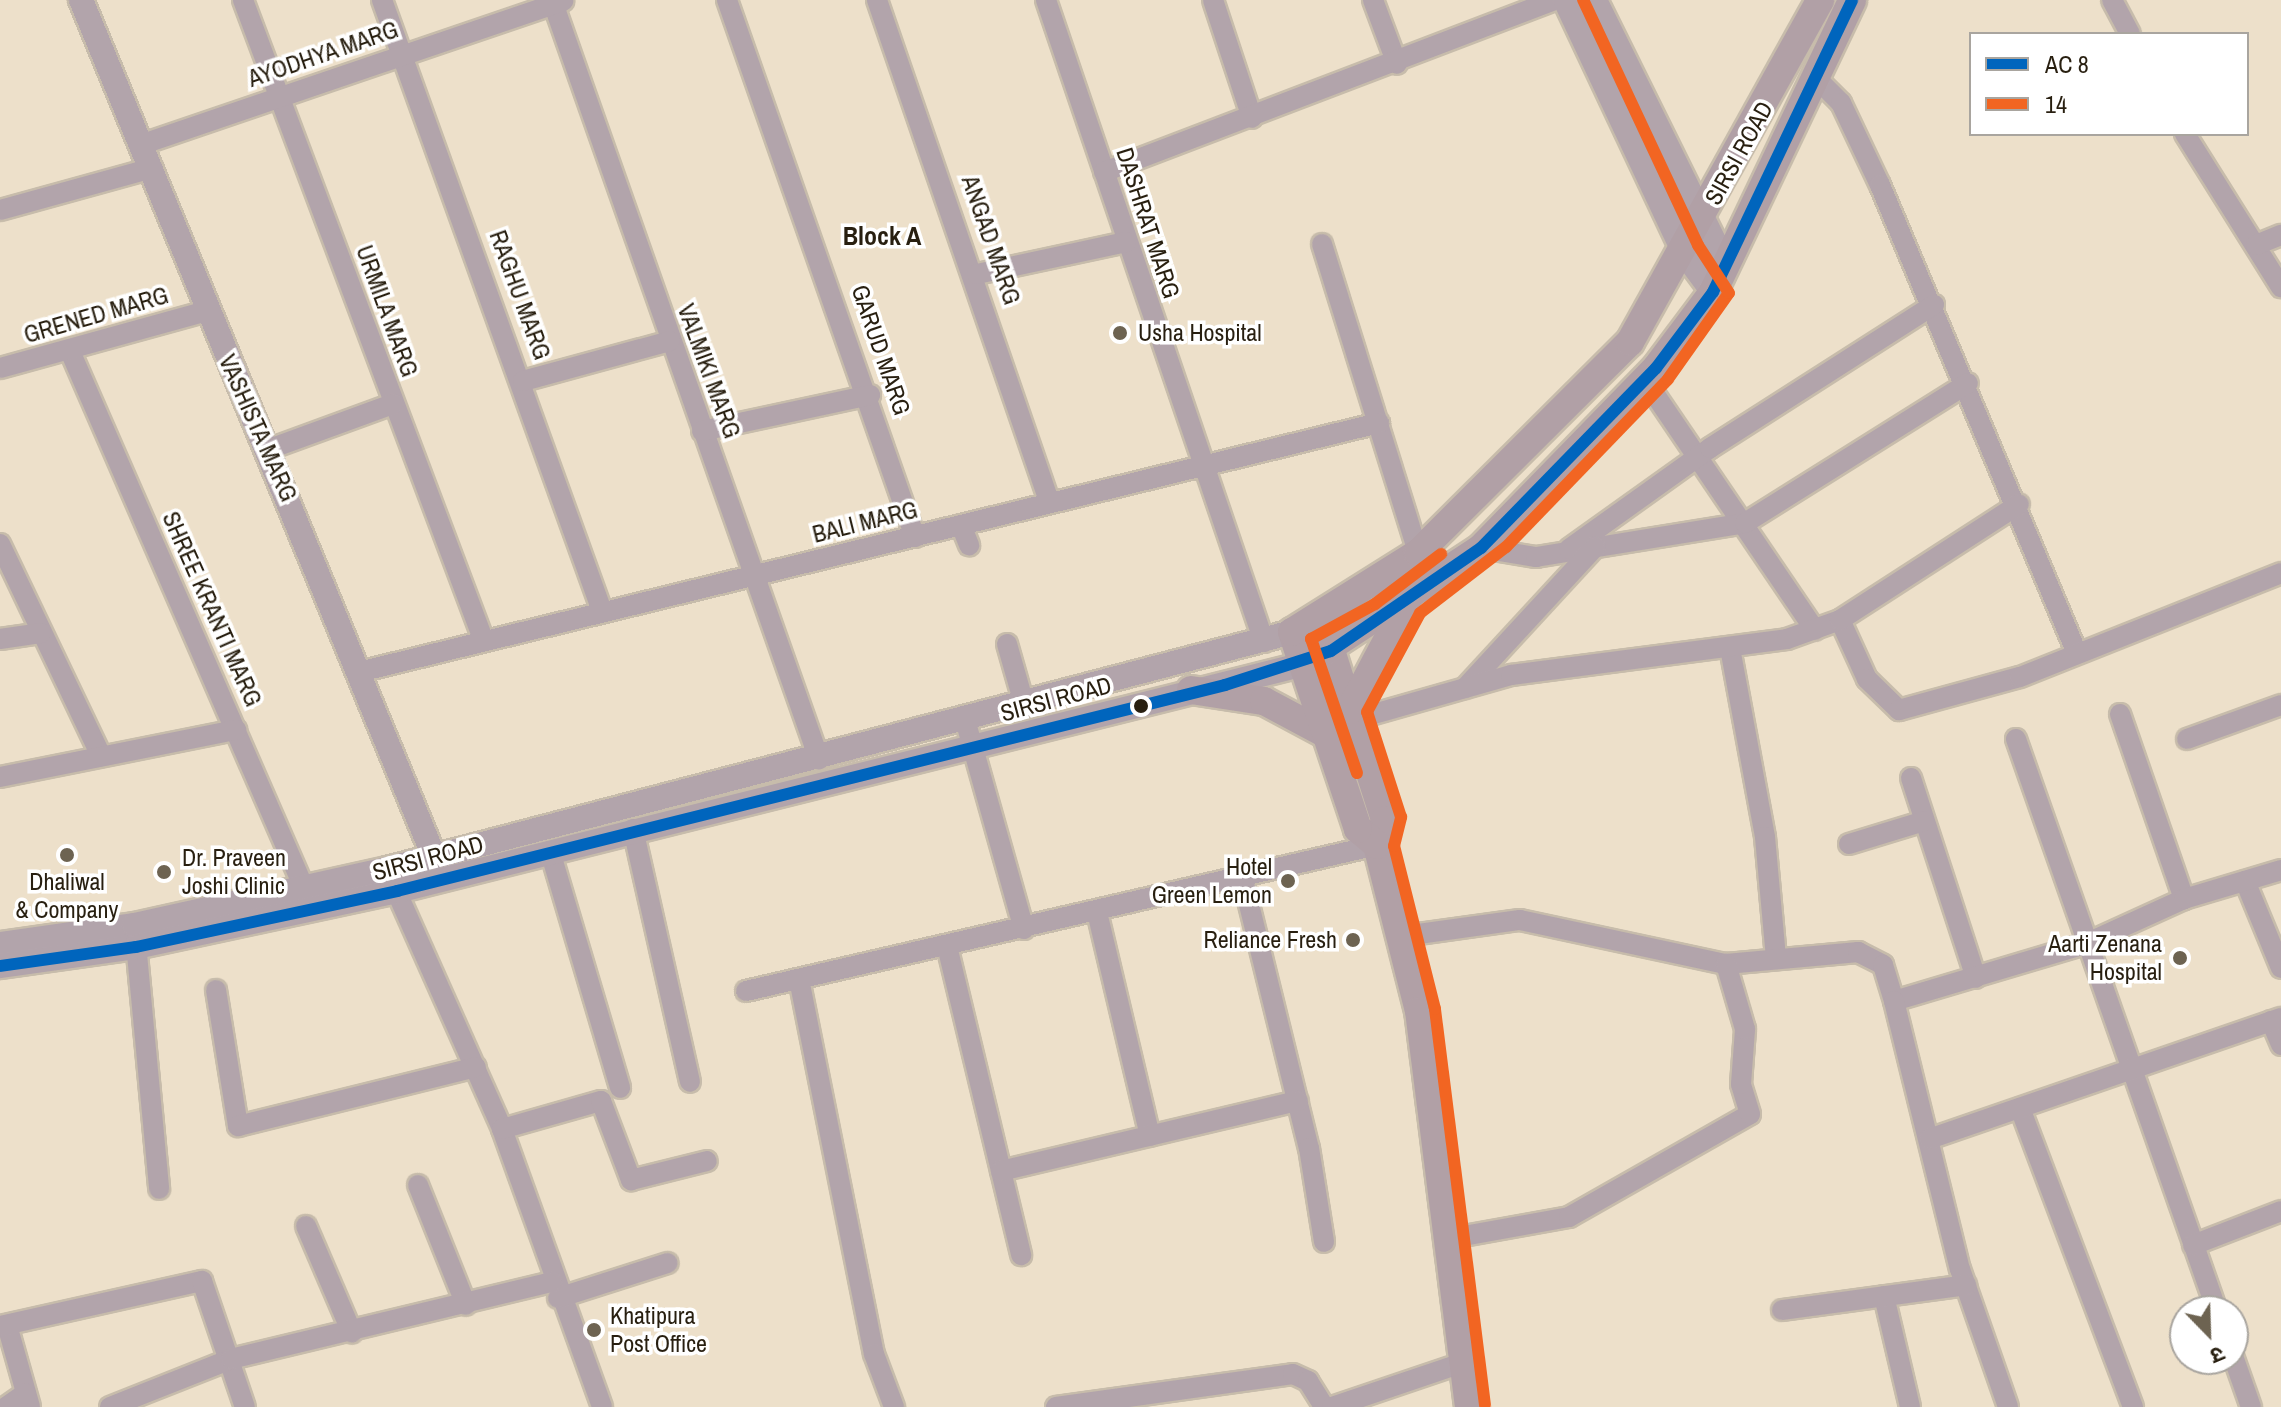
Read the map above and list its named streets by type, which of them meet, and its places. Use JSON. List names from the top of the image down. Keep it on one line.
{"streets":{"main road":["SIRSI ROAD"],"street":["AYODHYA MARG","DASHRAT MARG","ANGAD MARG","RAGHU MARG","URMILA MARG","GRENED MARG","GARUD MARG","VALMIKI MARG","VASHISTA MARG","BALI MARG","SHREE KRANTI MARG"]},"crossings":[["AYODHYA MARG","RAGHU MARG"],["AYODHYA MARG","URMILA MARG"],["AYODHYA MARG","VALMIKI MARG"],["AYODHYA MARG","VASHISTA MARG"],["SIRSI ROAD","DASHRAT MARG"],["SIRSI ROAD","VALMIKI MARG"],["SIRSI ROAD","VASHISTA MARG"],["SIRSI ROAD","SHREE KRANTI MARG"],["DASHRAT MARG","BALI MARG"],["ANGAD MARG","BALI MARG"],["RAGHU MARG","BALI MARG"],["URMILA MARG","BALI MARG"],["GRENED MARG","VASHISTA MARG"],["GRENED MARG","SHREE KRANTI MARG"],["GARUD MARG","BALI MARG"],["VALMIKI MARG","BALI MARG"],["VASHISTA MARG","BALI MARG"]],"districts":["Block A"],"places":["Usha Hospital","Dhaliwal & Company","Dr. Praveen Joshi Clinic","Hotel Green Lemon","Reliance Fresh","Aarti Zenana Hospital","Khatipura Post Office"],"lines":["transit line 14"],"legend":["AC 8","14"],"north":"bottom right"}
